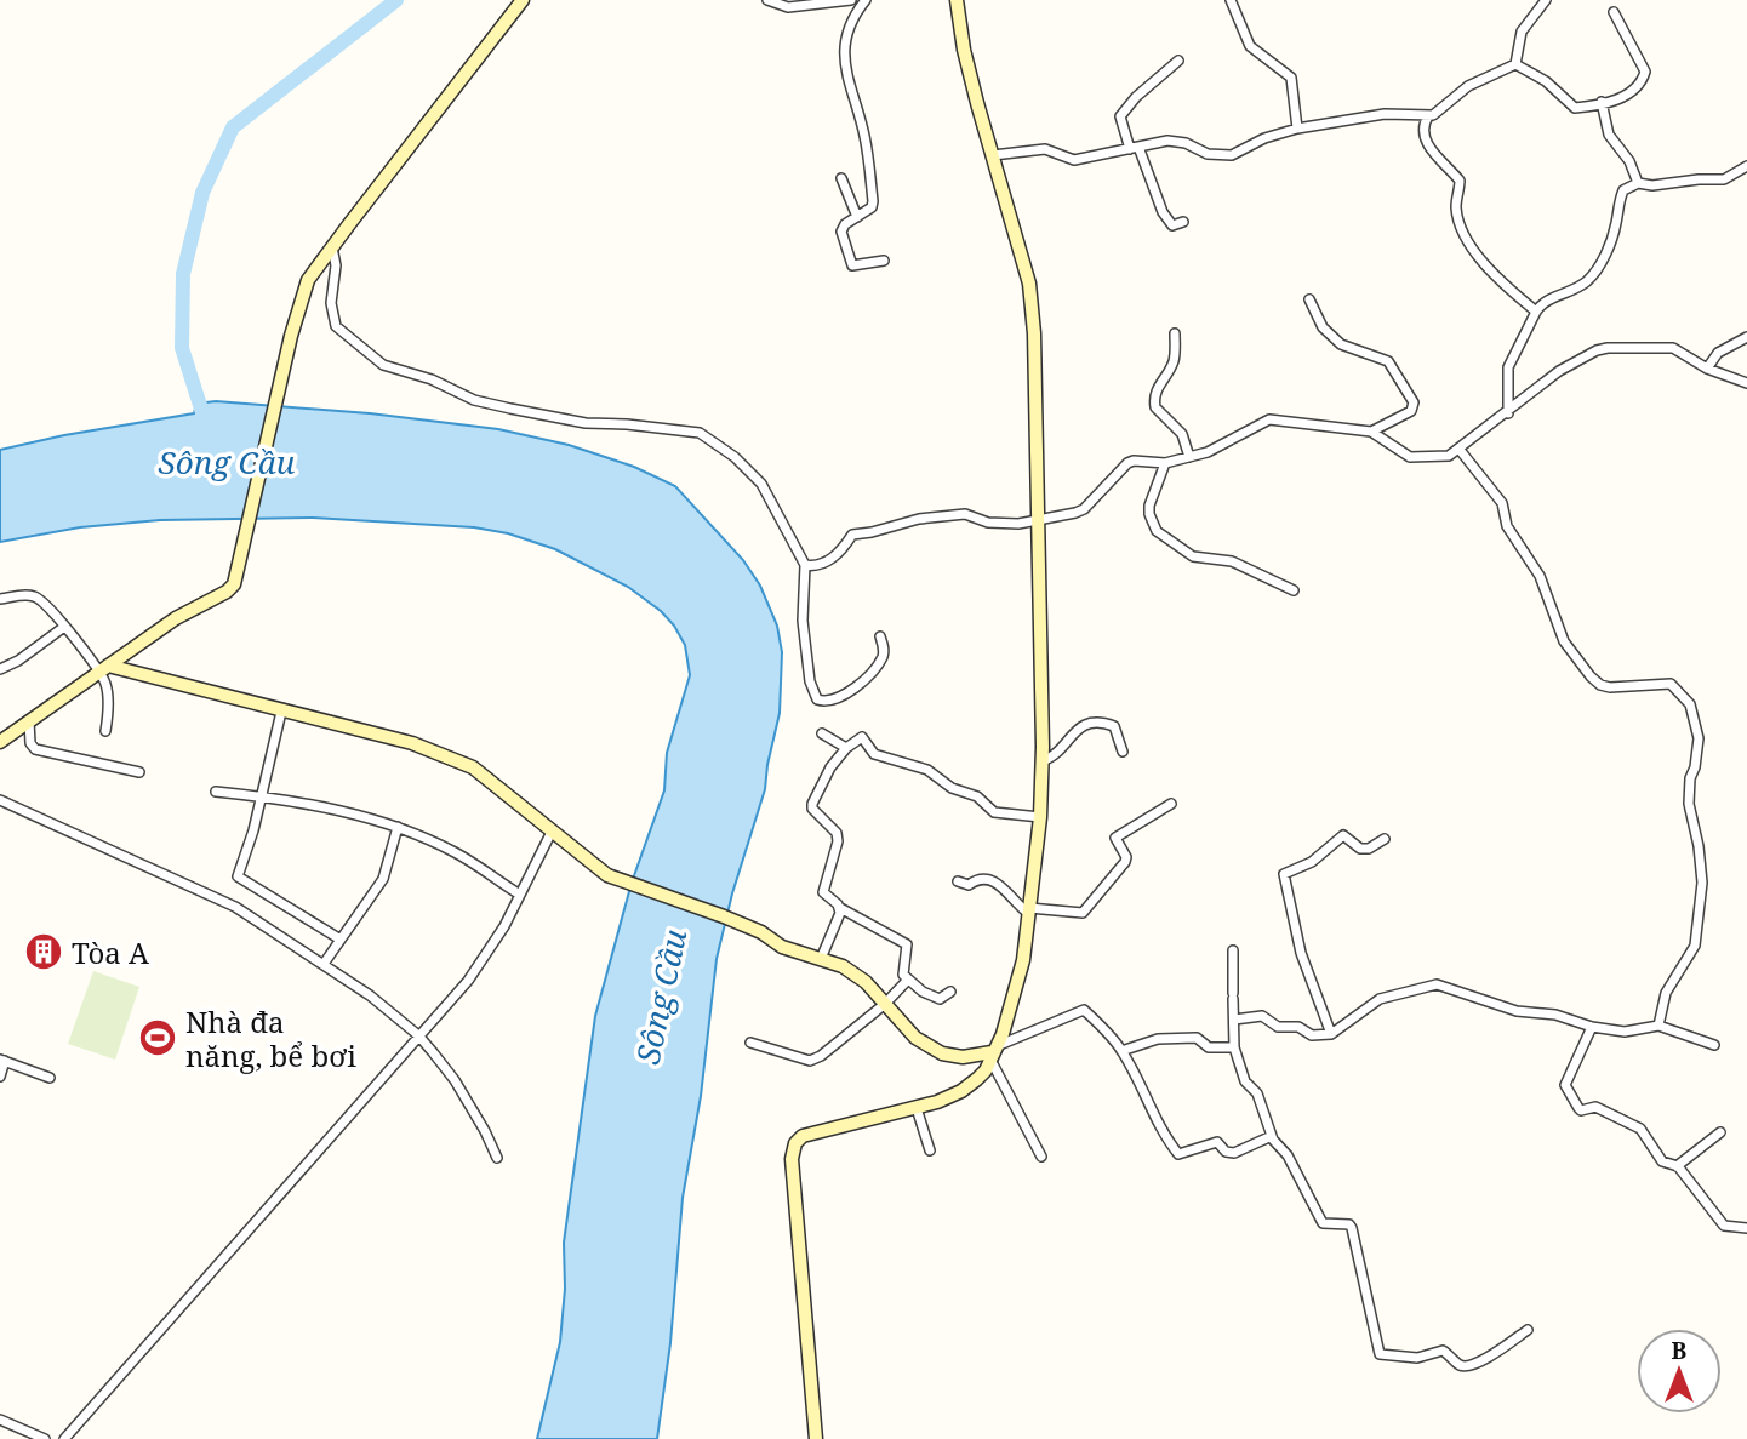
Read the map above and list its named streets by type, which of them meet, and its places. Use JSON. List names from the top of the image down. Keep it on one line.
{"water":["Sông Cầu"],"places":{"building":["Tòa A"],"sports":["Nhà đa năng, bể bơi"]},"north":"top"}
